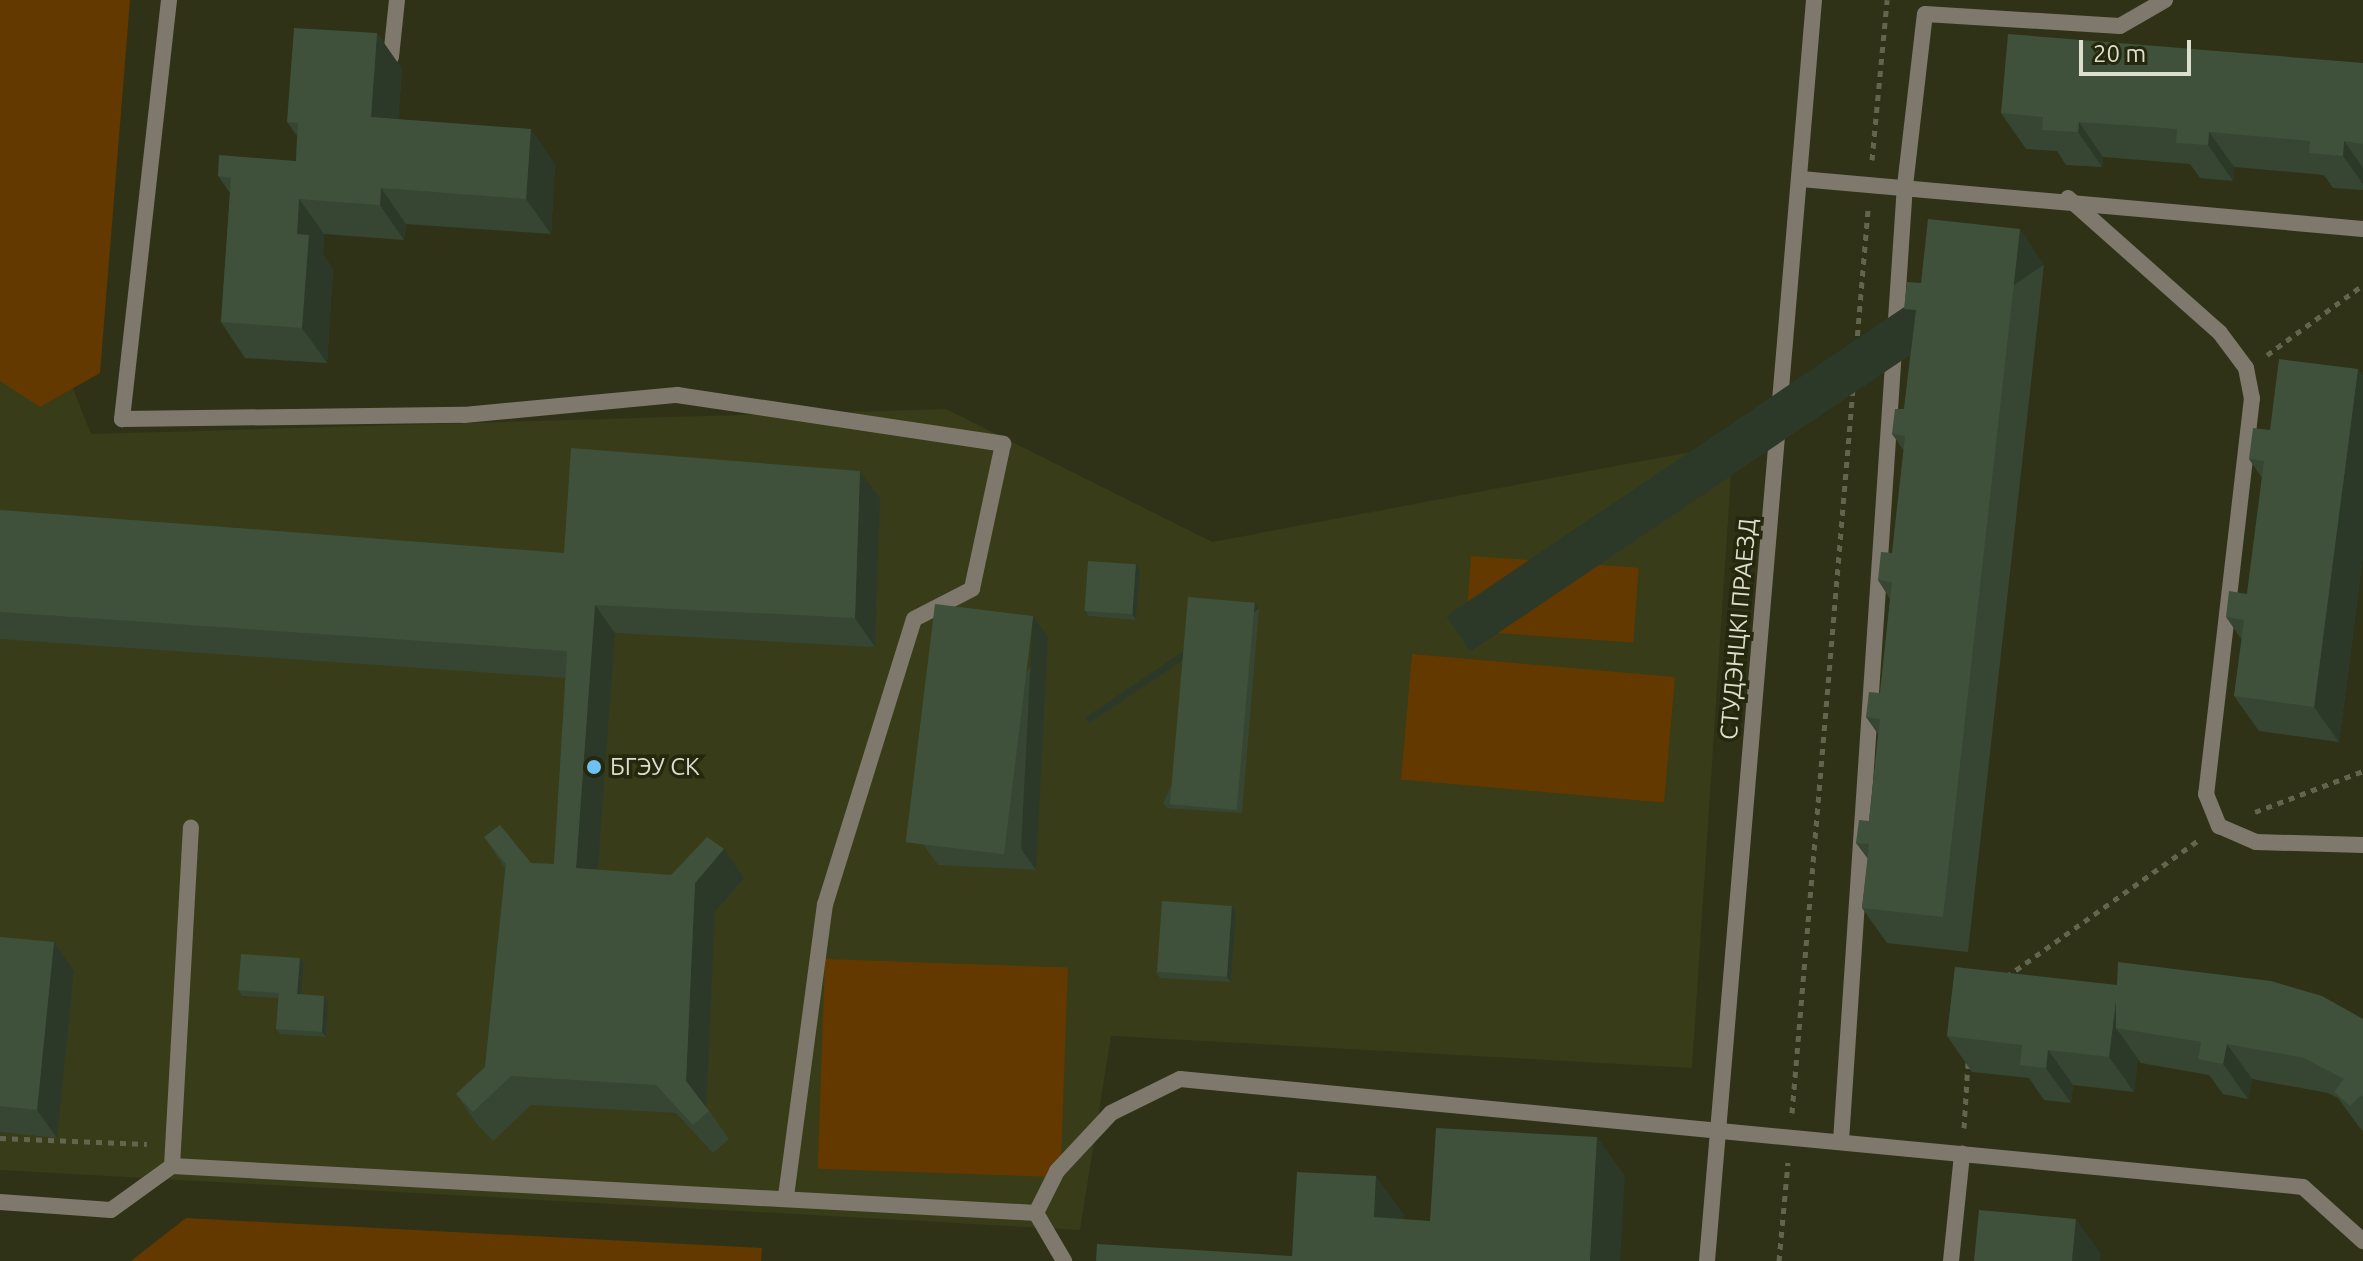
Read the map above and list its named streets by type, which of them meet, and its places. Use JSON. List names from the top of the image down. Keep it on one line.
{"streets":{"street":["СТУДЭНЦКІ ПРАЕЗД"]},"places":["БГЭУ СК"],"scale_bar":"20 m"}
